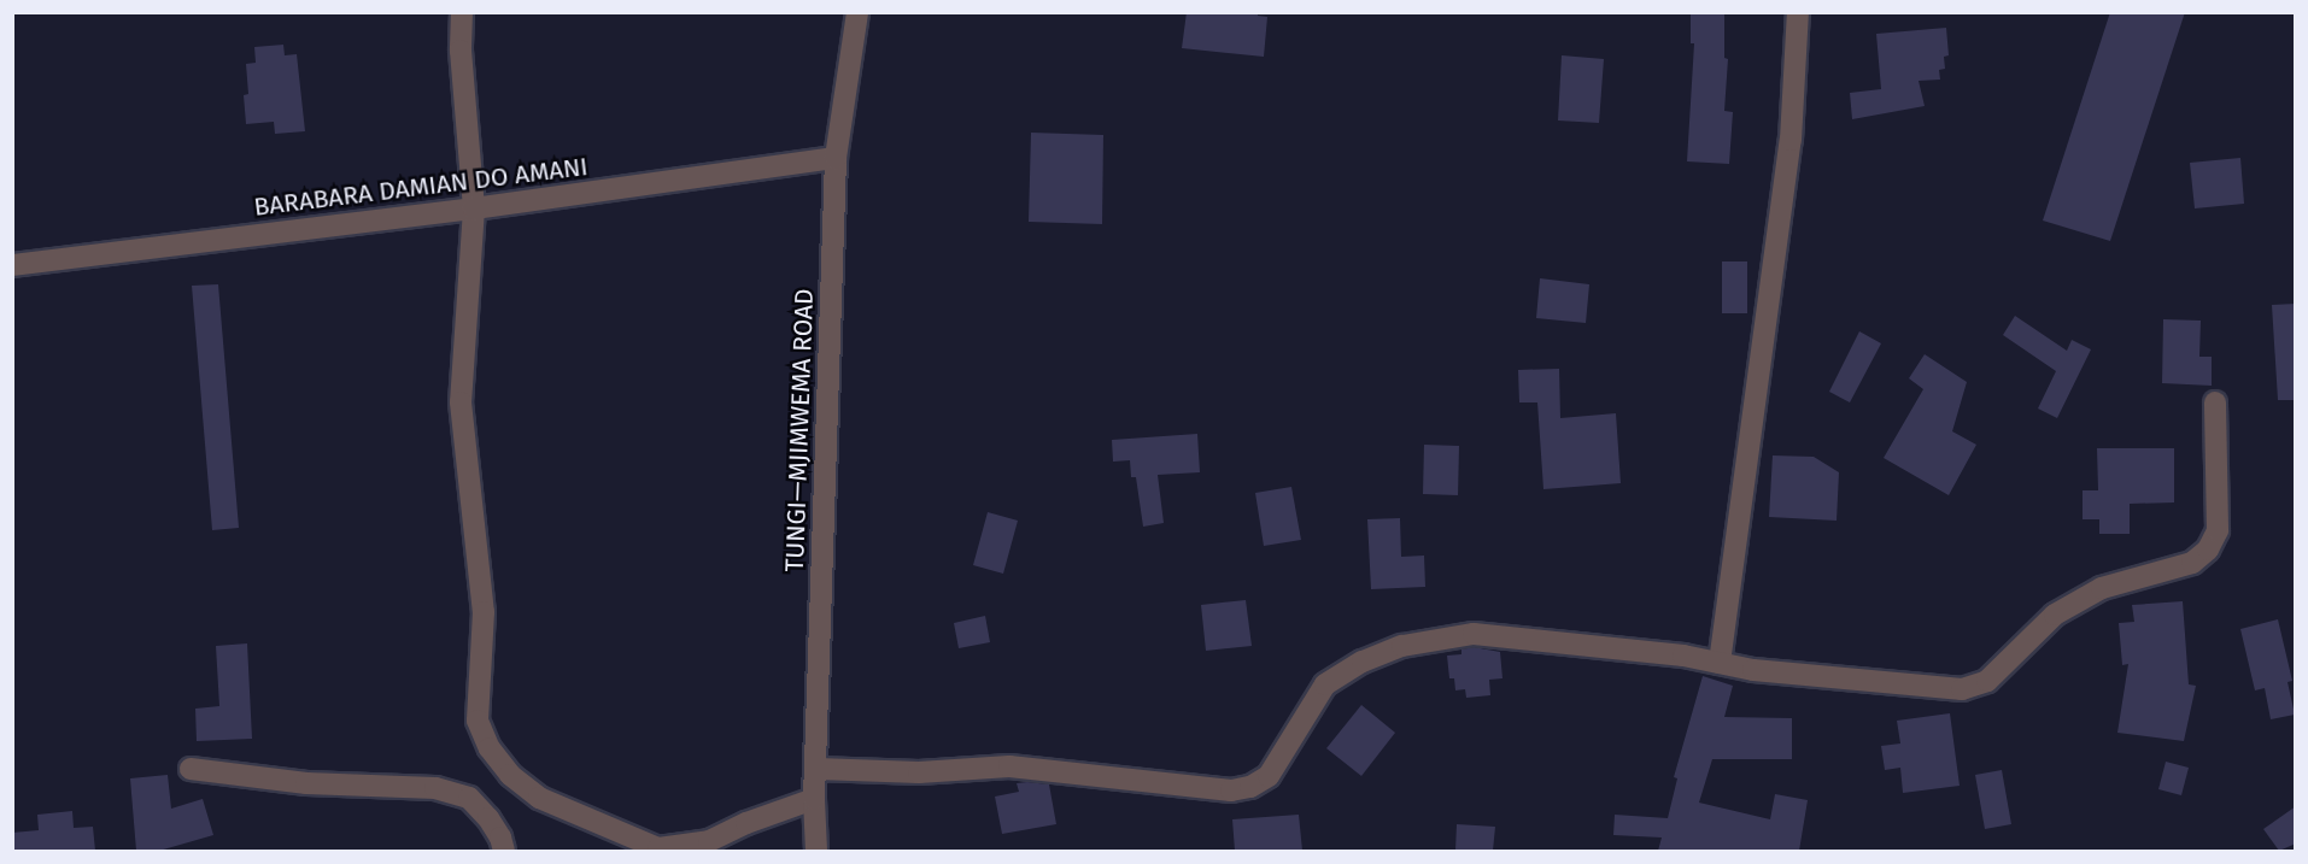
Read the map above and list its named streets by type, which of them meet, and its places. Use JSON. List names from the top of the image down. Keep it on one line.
{"streets":{"street":["BARABARA DAMIAN DO AMANI","TUNGI—MJIMWEMA ROAD"]},"crossings":[["BARABARA DAMIAN DO AMANI","TUNGI—MJIMWEMA ROAD"]]}
